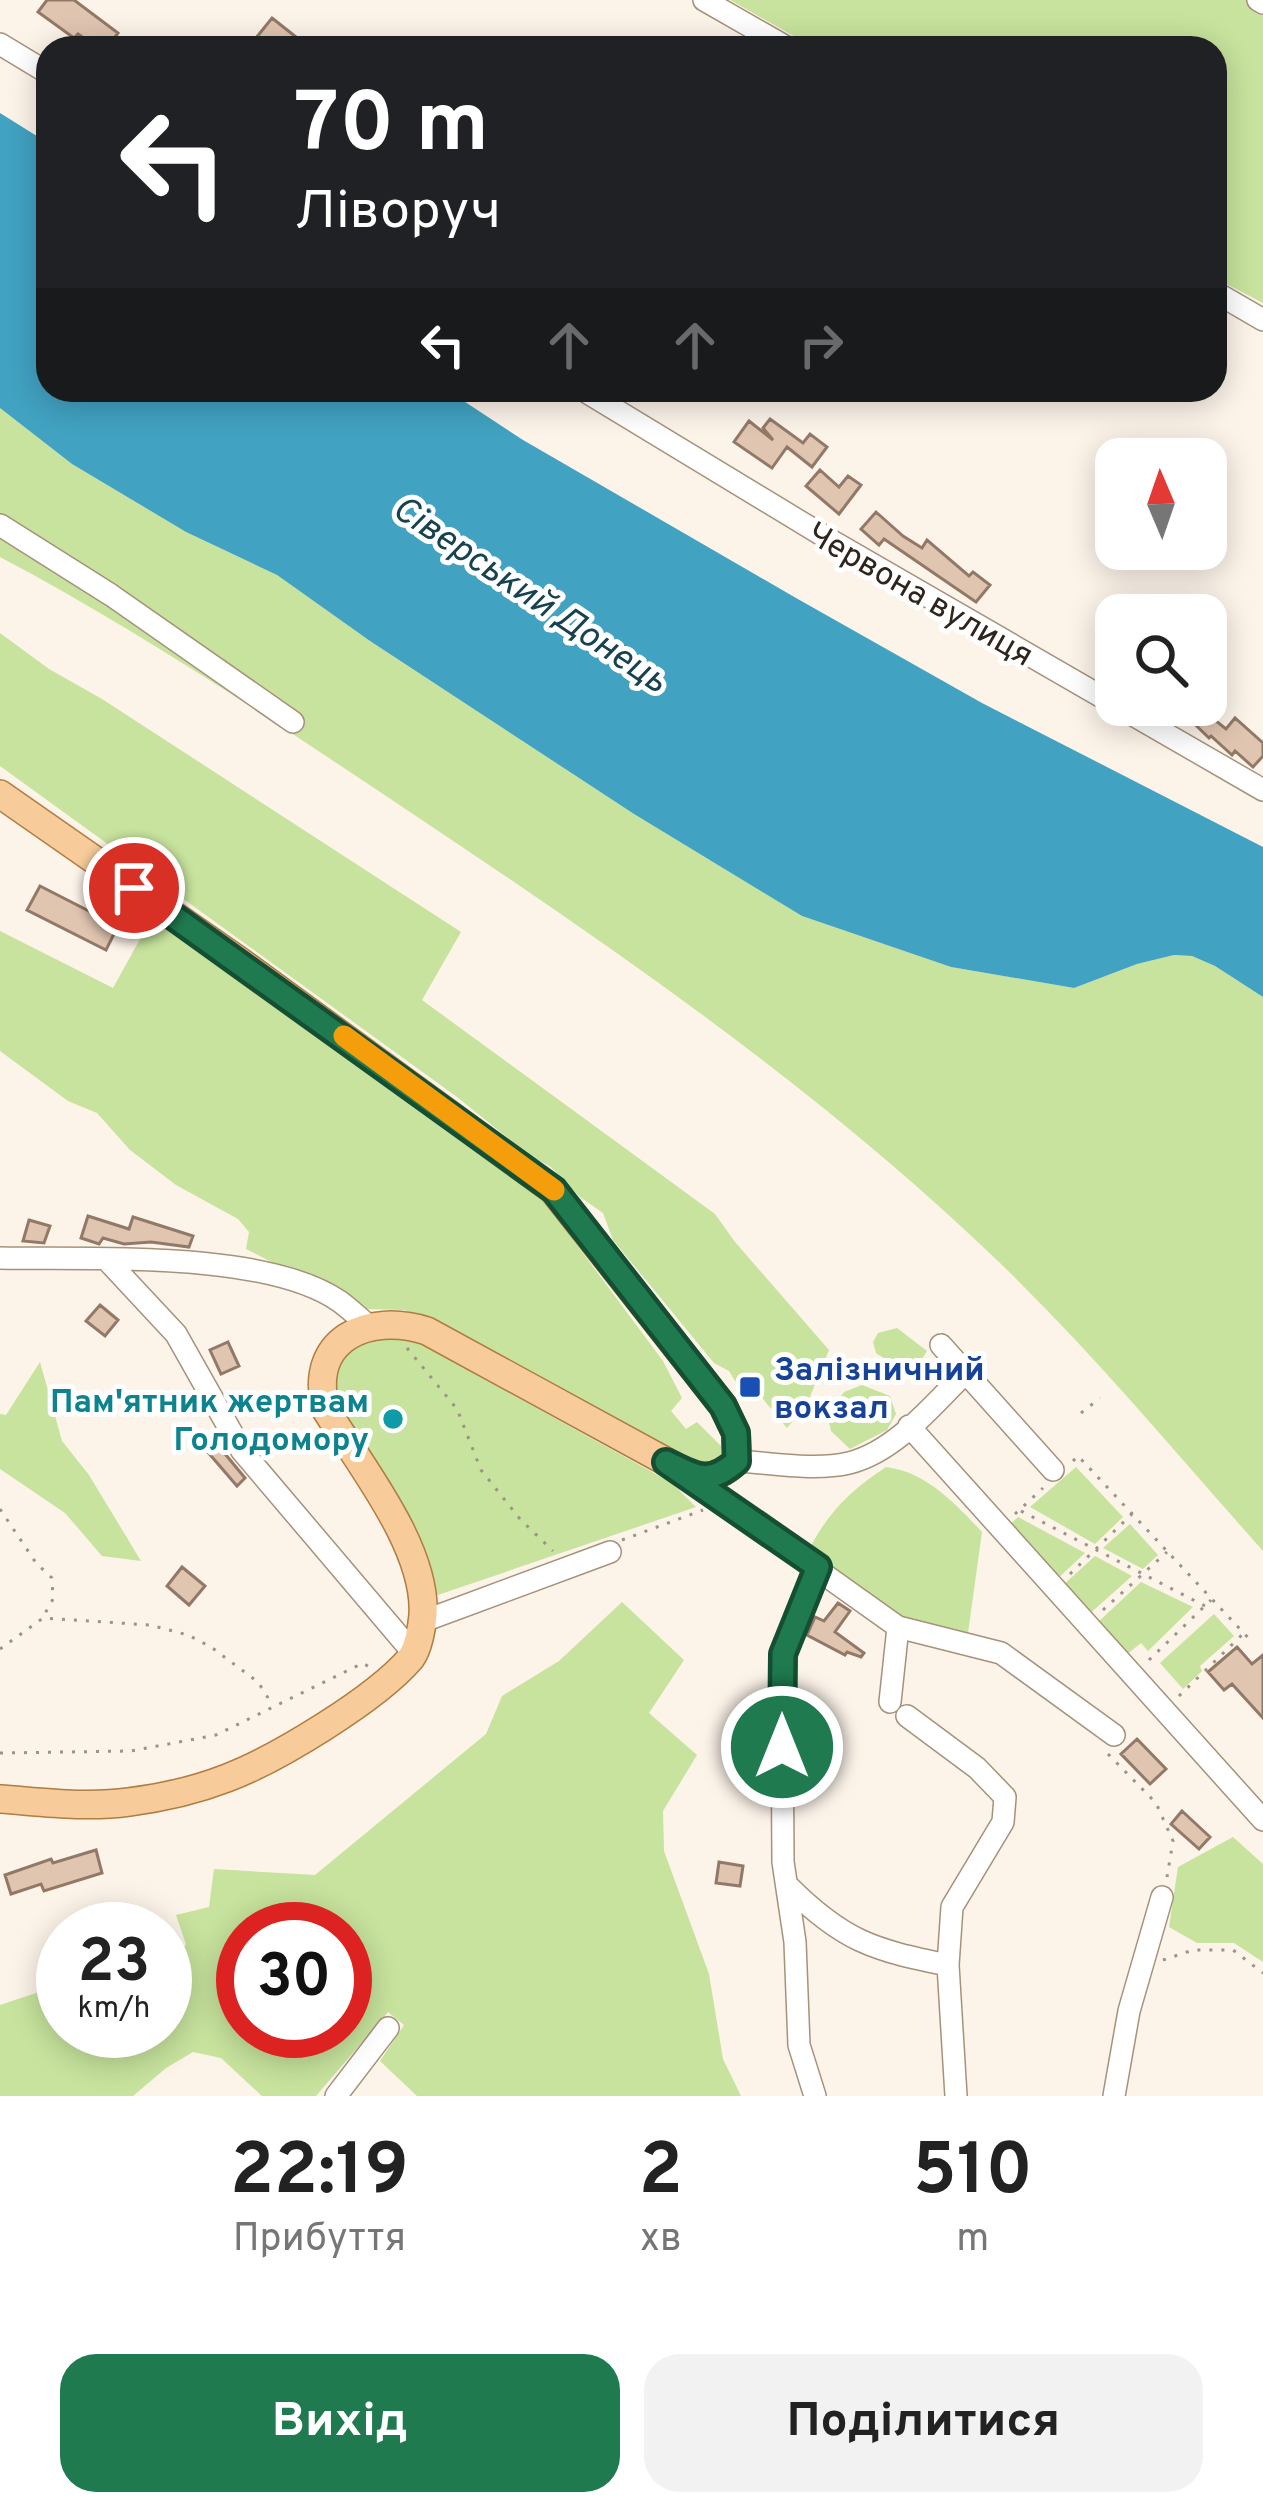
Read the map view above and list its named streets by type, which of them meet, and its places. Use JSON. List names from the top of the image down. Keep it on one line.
{"streets":{"street":["Червона вулиця"]},"water":["Сіверський Донець"],"places":{"transit":["Залізничний вокзал"],"other":["Пам'ятник жертвам Голодомору"]},"north":"top","page":{"turn":["70 m","Ліворуч"],"speed":"23 km/h","limit":"30","eta":["22:19","Прибуття","2","хв","510","m"],"buttons":["Вихід","Поділитися"]}}
